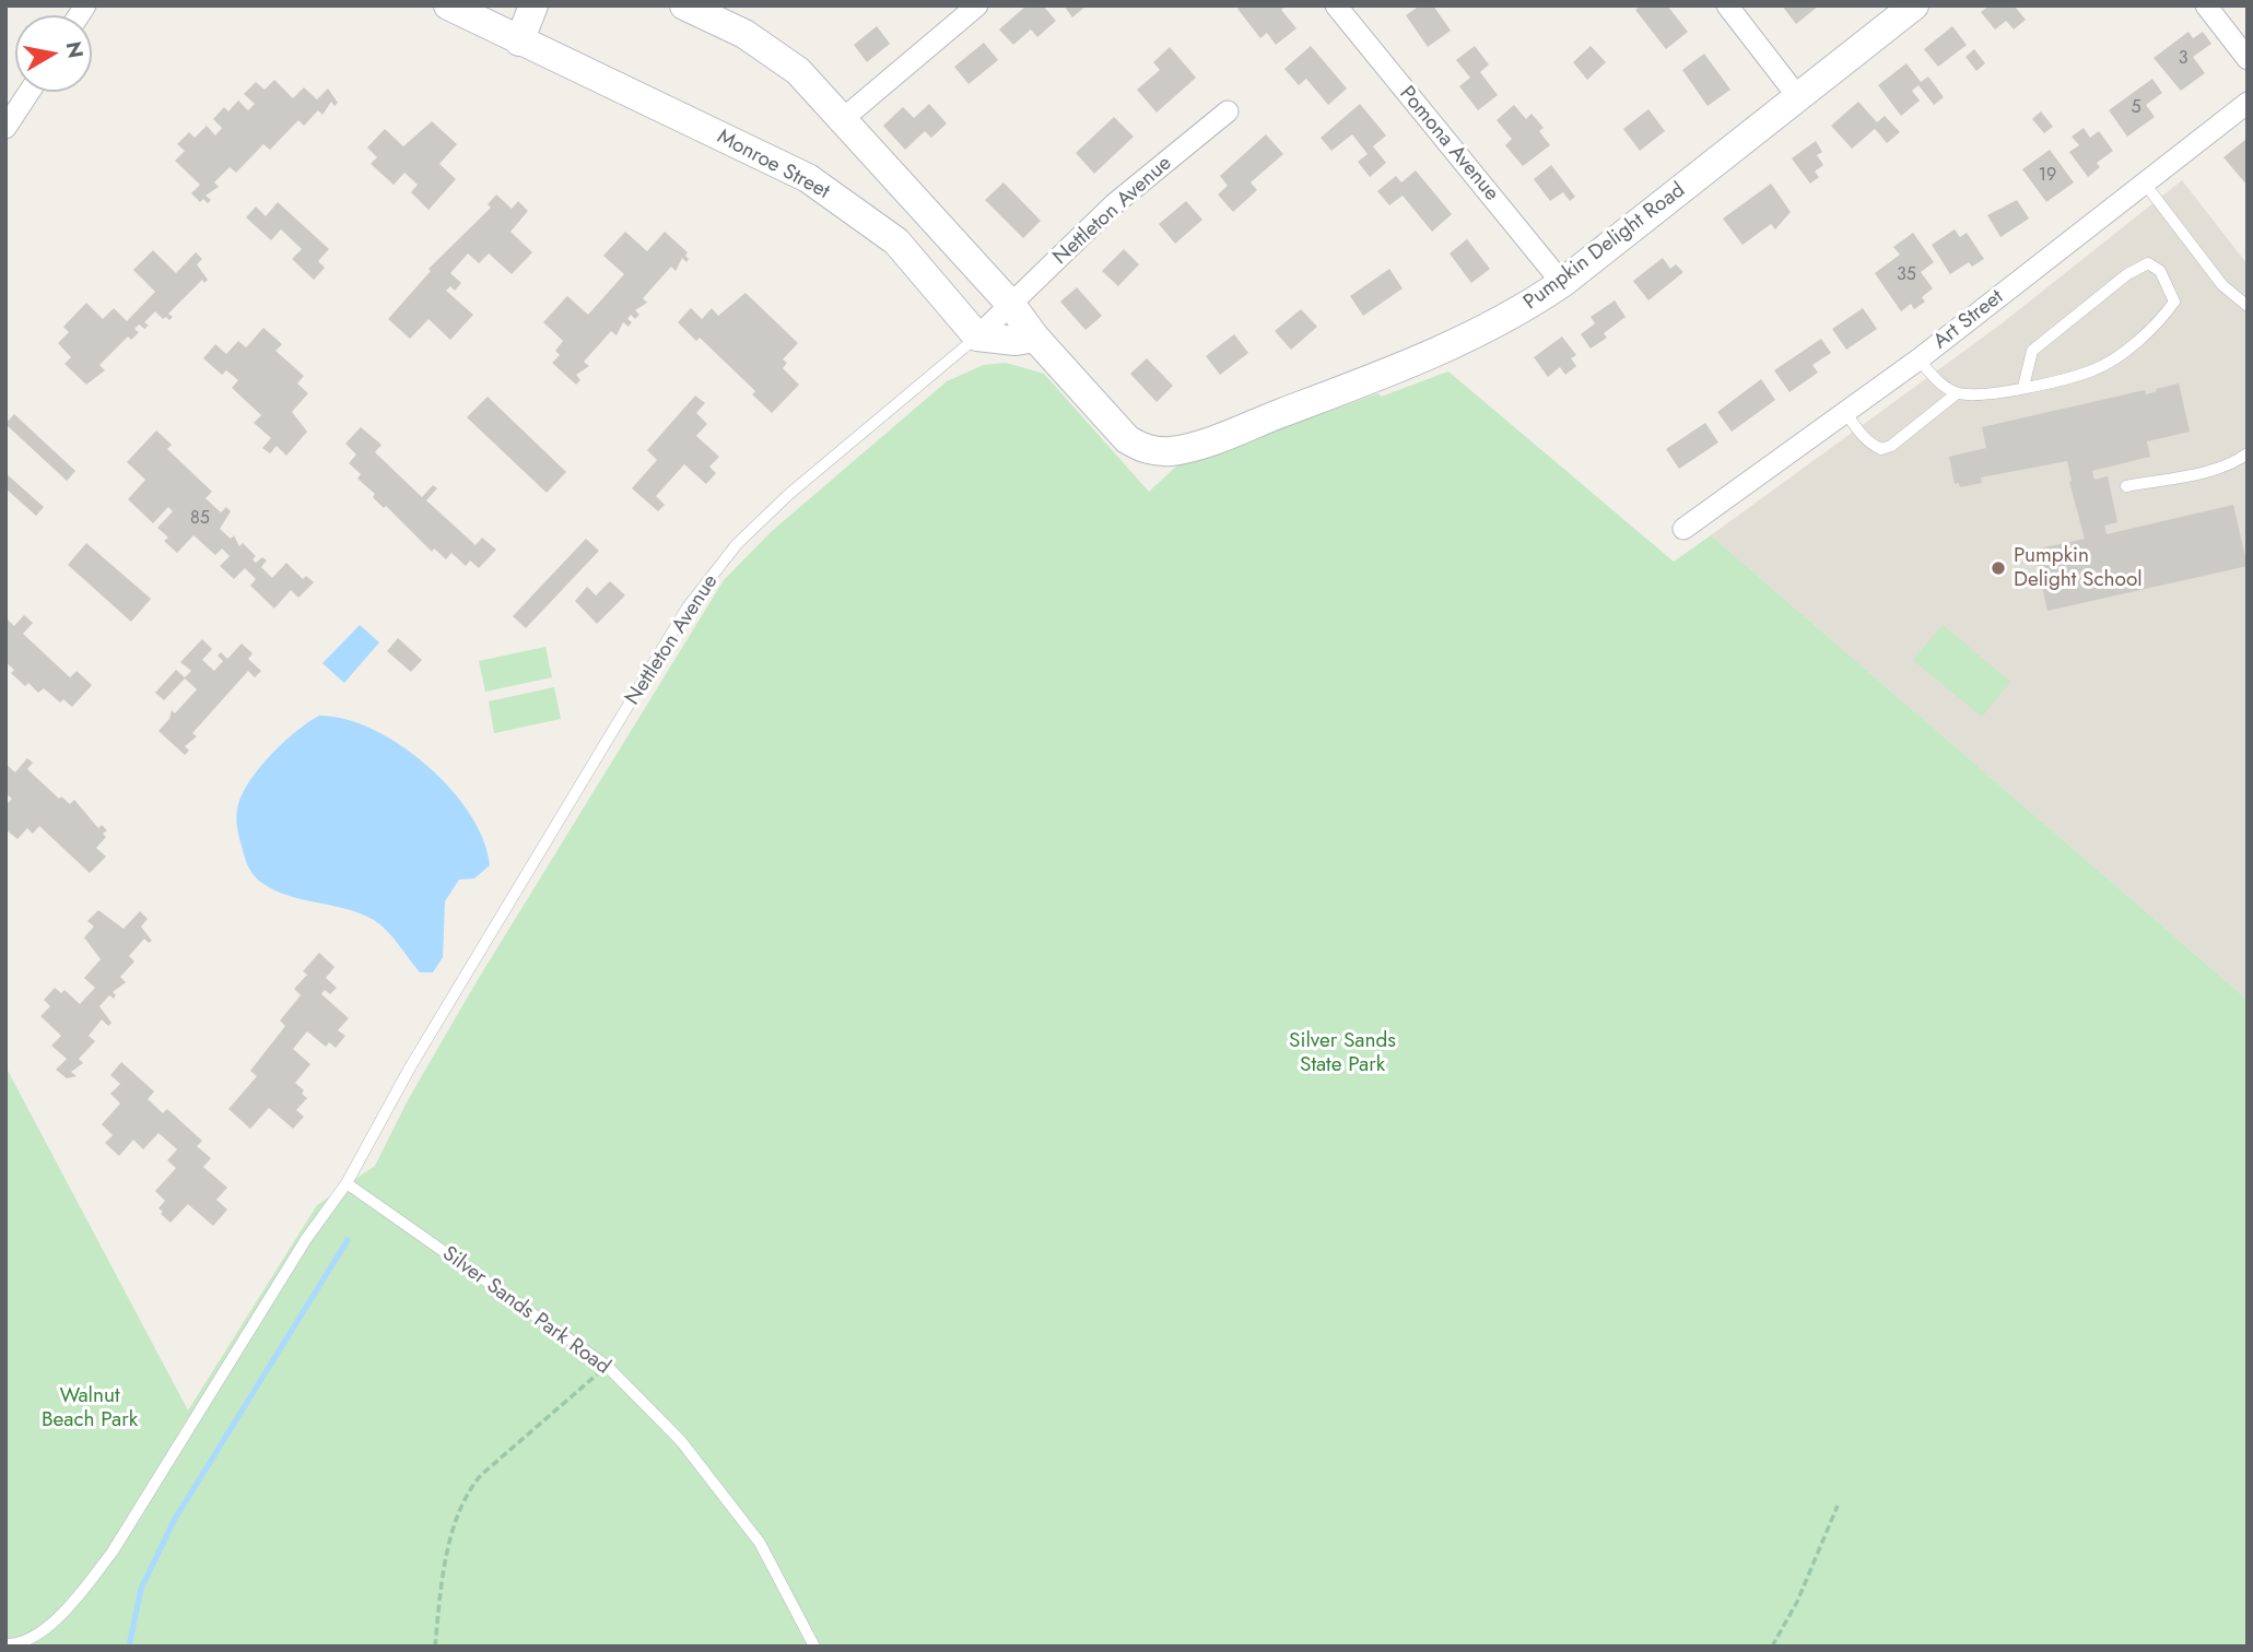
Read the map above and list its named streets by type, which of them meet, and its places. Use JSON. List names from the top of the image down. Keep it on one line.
{"streets":{"street":["Pomona Avenue","Monroe Street","Nettleton Avenue","Pumpkin Delight Road","Art Street"],"lane":["Silver Sands Park Road"]},"crossings":[["Pomona Avenue","Pumpkin Delight Road"],["Monroe Street","Nettleton Avenue"],["Nettleton Avenue","Silver Sands Park Road"]],"parks":["Silver Sands State Park","Walnut Beach Park"],"places":["Pumpkin Delight School"],"house_numbers":["3","5","19","35","85"],"north":"right"}
